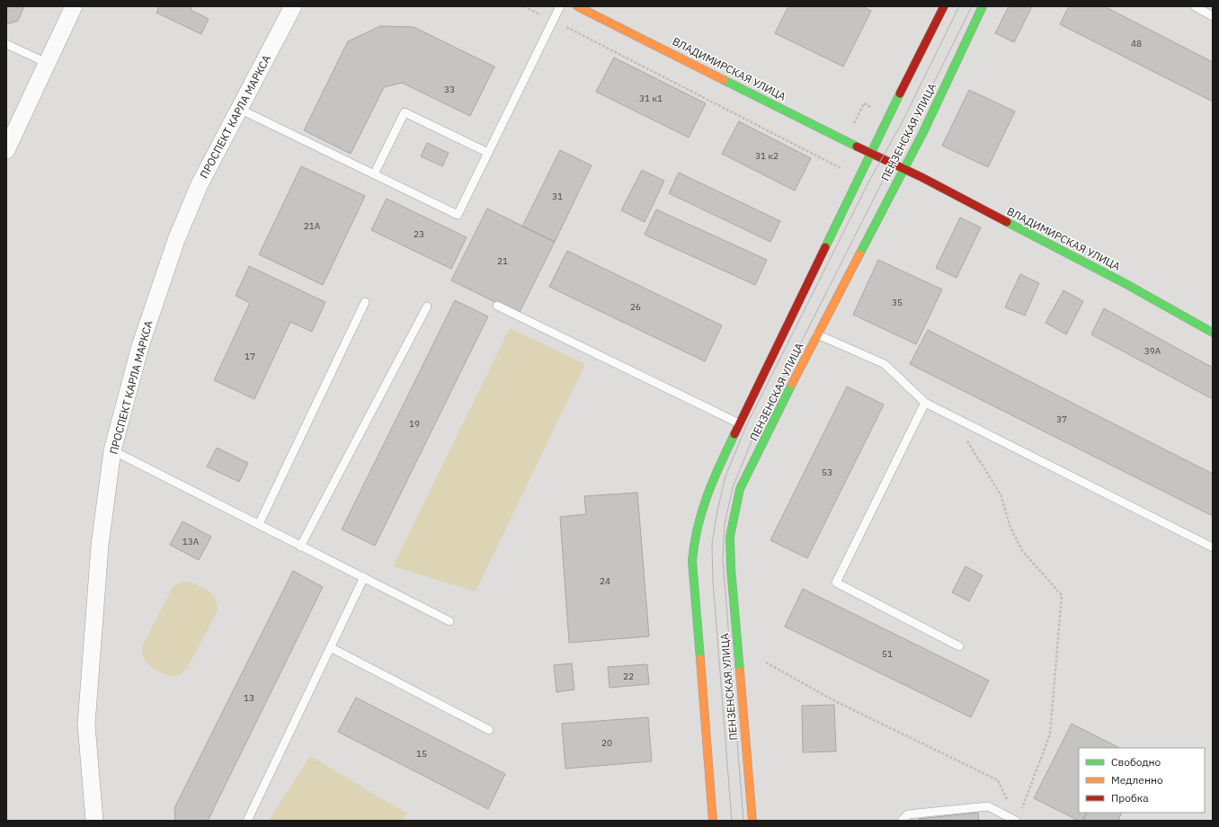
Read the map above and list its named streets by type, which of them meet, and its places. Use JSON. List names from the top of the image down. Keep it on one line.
{"streets":{"main road":["ВЛАДИМИРСКАЯ УЛИЦА","ПЕНЗЕНСКАЯ УЛИЦА"],"street":["ПРОСПЕКТ КАРЛА МАРКСА"]},"crossings":[["ВЛАДИМИРСКАЯ УЛИЦА","ПЕНЗЕНСКАЯ УЛИЦА"]],"house_numbers":["48","33","31 к1","31 к2","31","21А","23","21","35","26","39А","17","37","19","53","13А","24","51","22","13","20","15"],"legend":["Свободно","Медленно","Пробка"]}
